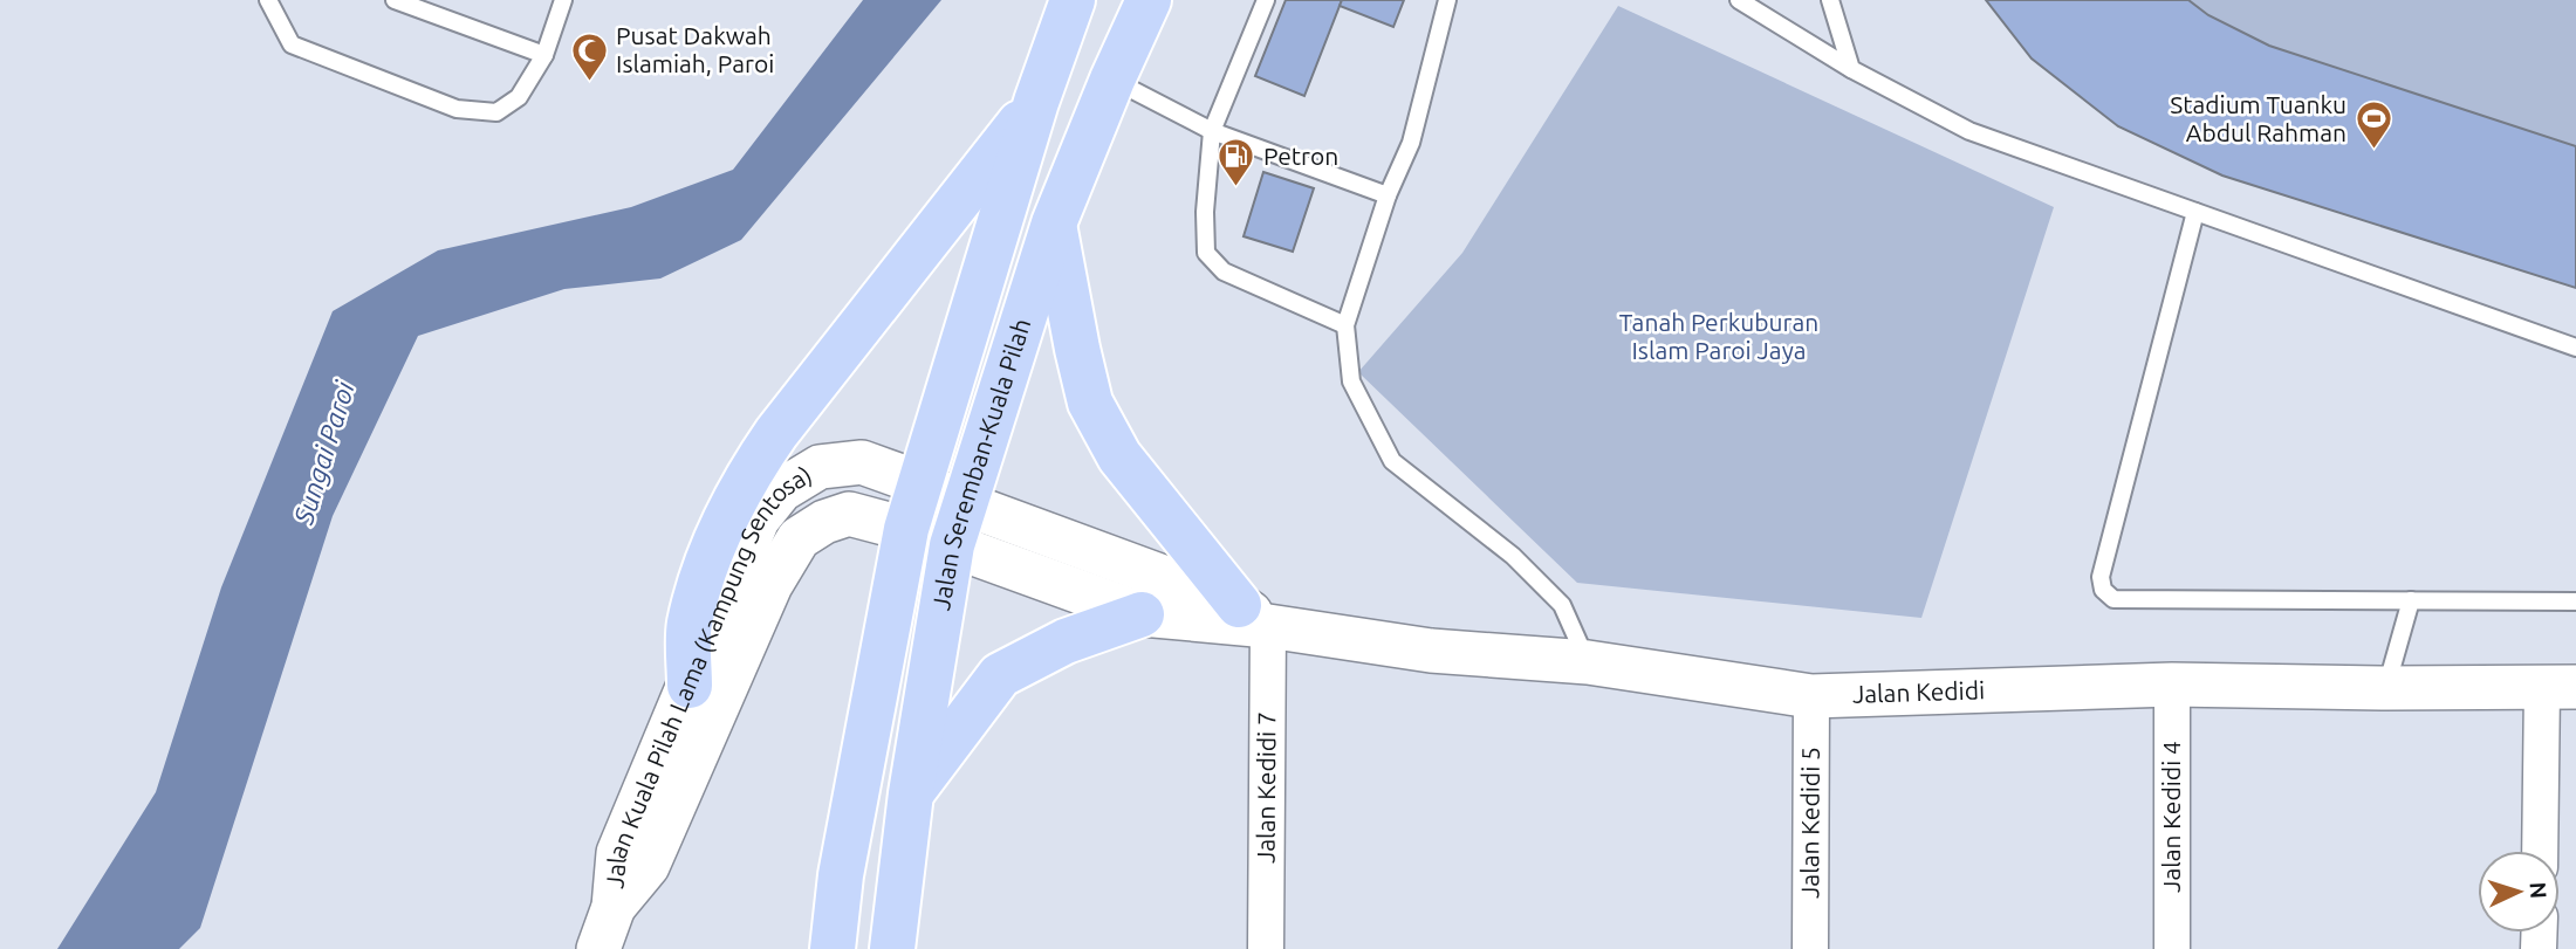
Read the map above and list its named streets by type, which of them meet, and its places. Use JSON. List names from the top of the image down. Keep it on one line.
{"streets":{"highway":["Jalan Seremban-Kuala Pilah"],"street":["Jalan Kuala Pilah Lama (Kampung Sentosa)","Jalan Kedidi","Jalan Kedidi 7","Jalan Kedidi 4","Jalan Kedidi 5"]},"crossings":[["Jalan Seremban-Kuala Pilah","Jalan Kuala Pilah Lama (Kampung Sentosa)"],["Jalan Kedidi","Jalan Kedidi 7"],["Jalan Kedidi","Jalan Kedidi 4"],["Jalan Kedidi","Jalan Kedidi 5"]],"water":["Sungai Paroi"],"parks":["Tanah Perkuburan Islam Paroi Jaya"],"places":{"mosque":["Pusat Dakwah Islamiah, Paroi"],"sports":["Stadium Tuanku Abdul Rahman"],"fuel station":["Petron"]},"north":"right"}
